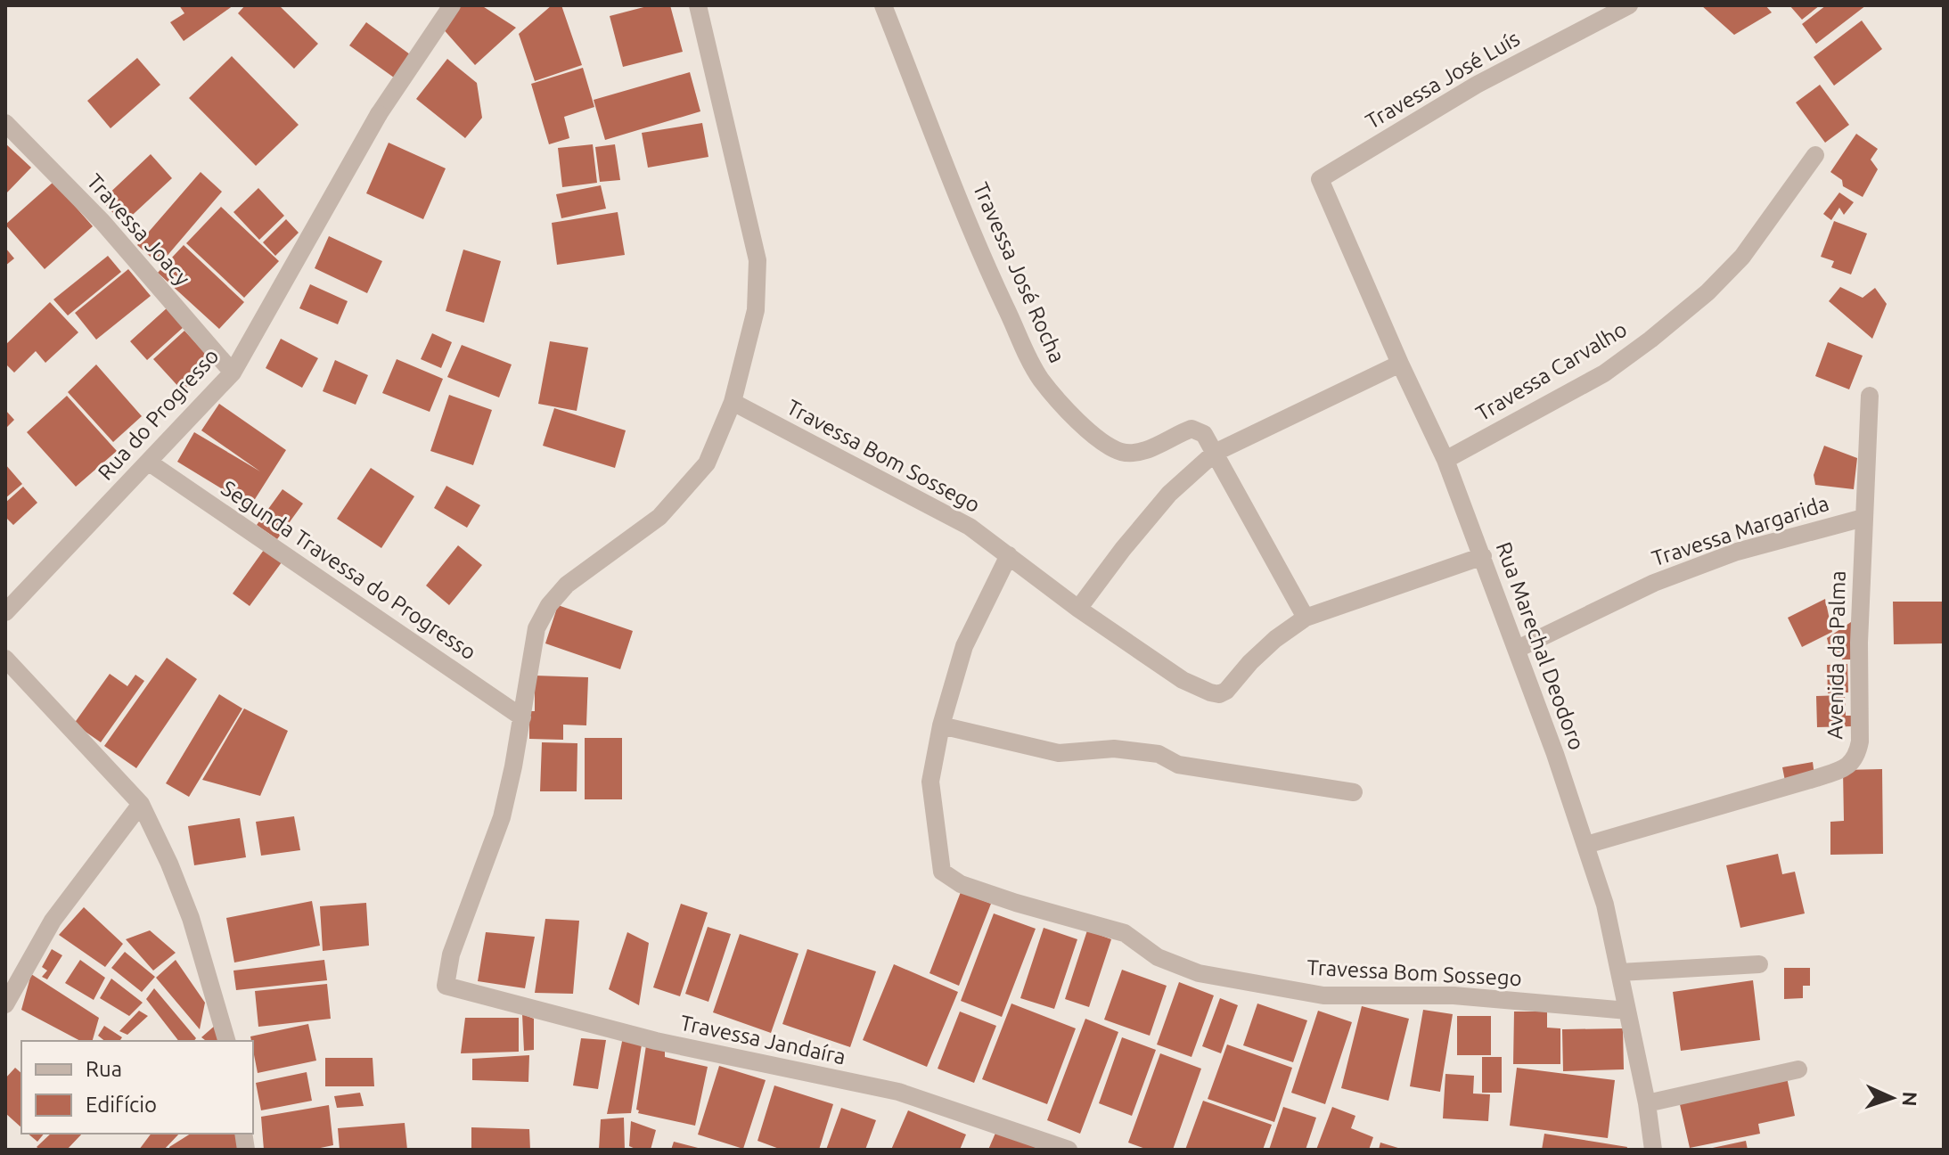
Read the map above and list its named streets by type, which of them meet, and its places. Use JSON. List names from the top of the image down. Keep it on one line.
{"streets":{"street":["Travessa José Luís","Travessa Joacy","Travessa José Rocha","Travessa Carvalho","Rua do Progresso","Travessa Bom Sossego","Travessa Margarida","Segunda Travessa do Progresso","Rua Marechal Deodoro","Avenida da Palma","Travessa Jandaíra"]},"crossings":[["Travessa José Luís","Rua Marechal Deodoro"],["Travessa Joacy","Rua do Progresso"],["Travessa Carvalho","Rua Marechal Deodoro"],["Rua do Progresso","Segunda Travessa do Progresso"],["Travessa Bom Sossego","Rua Marechal Deodoro"],["Travessa Margarida","Rua Marechal Deodoro"],["Travessa Margarida","Avenida da Palma"],["Segunda Travessa do Progresso","Travessa Jandaíra"],["Rua Marechal Deodoro","Avenida da Palma"]],"legend":["Rua","Edifício"],"north":"right"}
